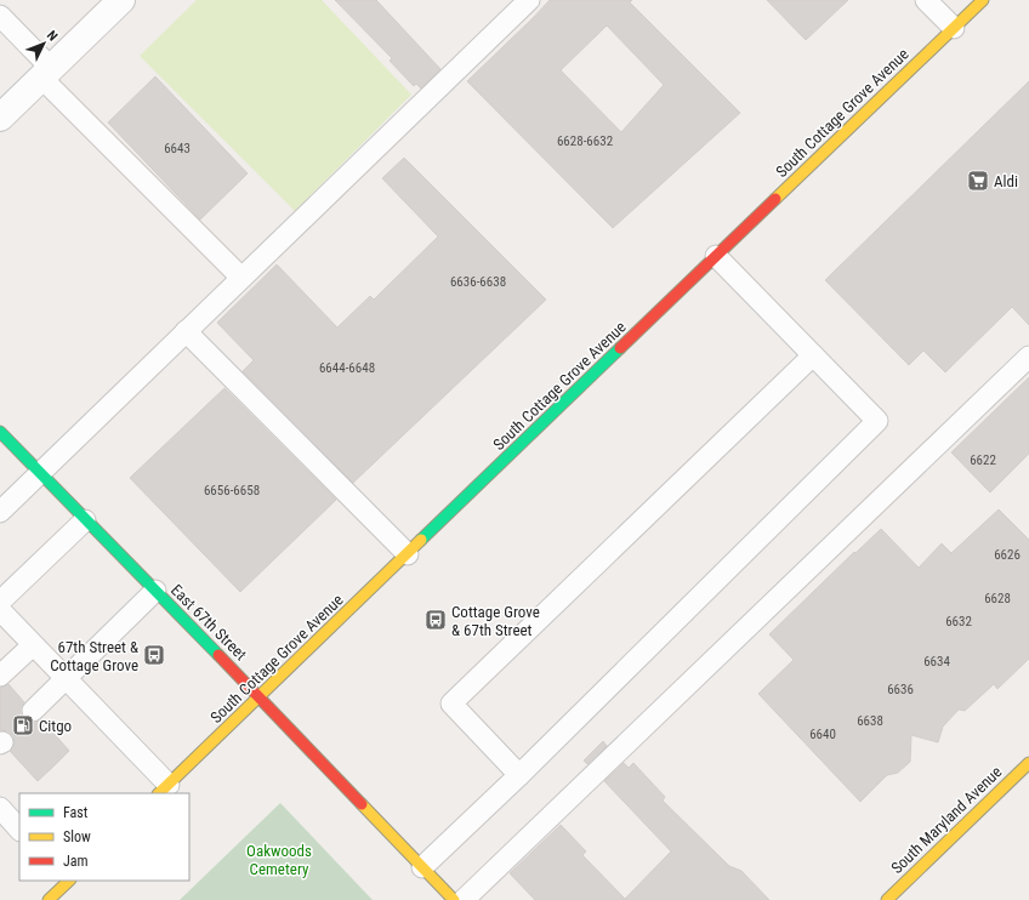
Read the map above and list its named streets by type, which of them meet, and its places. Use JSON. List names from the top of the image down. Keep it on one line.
{"streets":{"main road":["South Cottage Grove Avenue","East 67th Street","South Maryland Avenue"]},"crossings":[["South Cottage Grove Avenue","East 67th Street"]],"parks":["Oakwoods Cemetery"],"places":{"supermarket":["Aldi"],"bus stop":["Cottage Grove & 67th Street","67th Street & Cottage Grove"],"fuel station":["Citgo"]},"house_numbers":["6628-6632","6643","6636-6638","6644-6648","6622","6656-6658","6626","6628","6632","6634","6636","6638","6640"],"legend":["Fast","Slow","Jam"],"north":"top right"}
